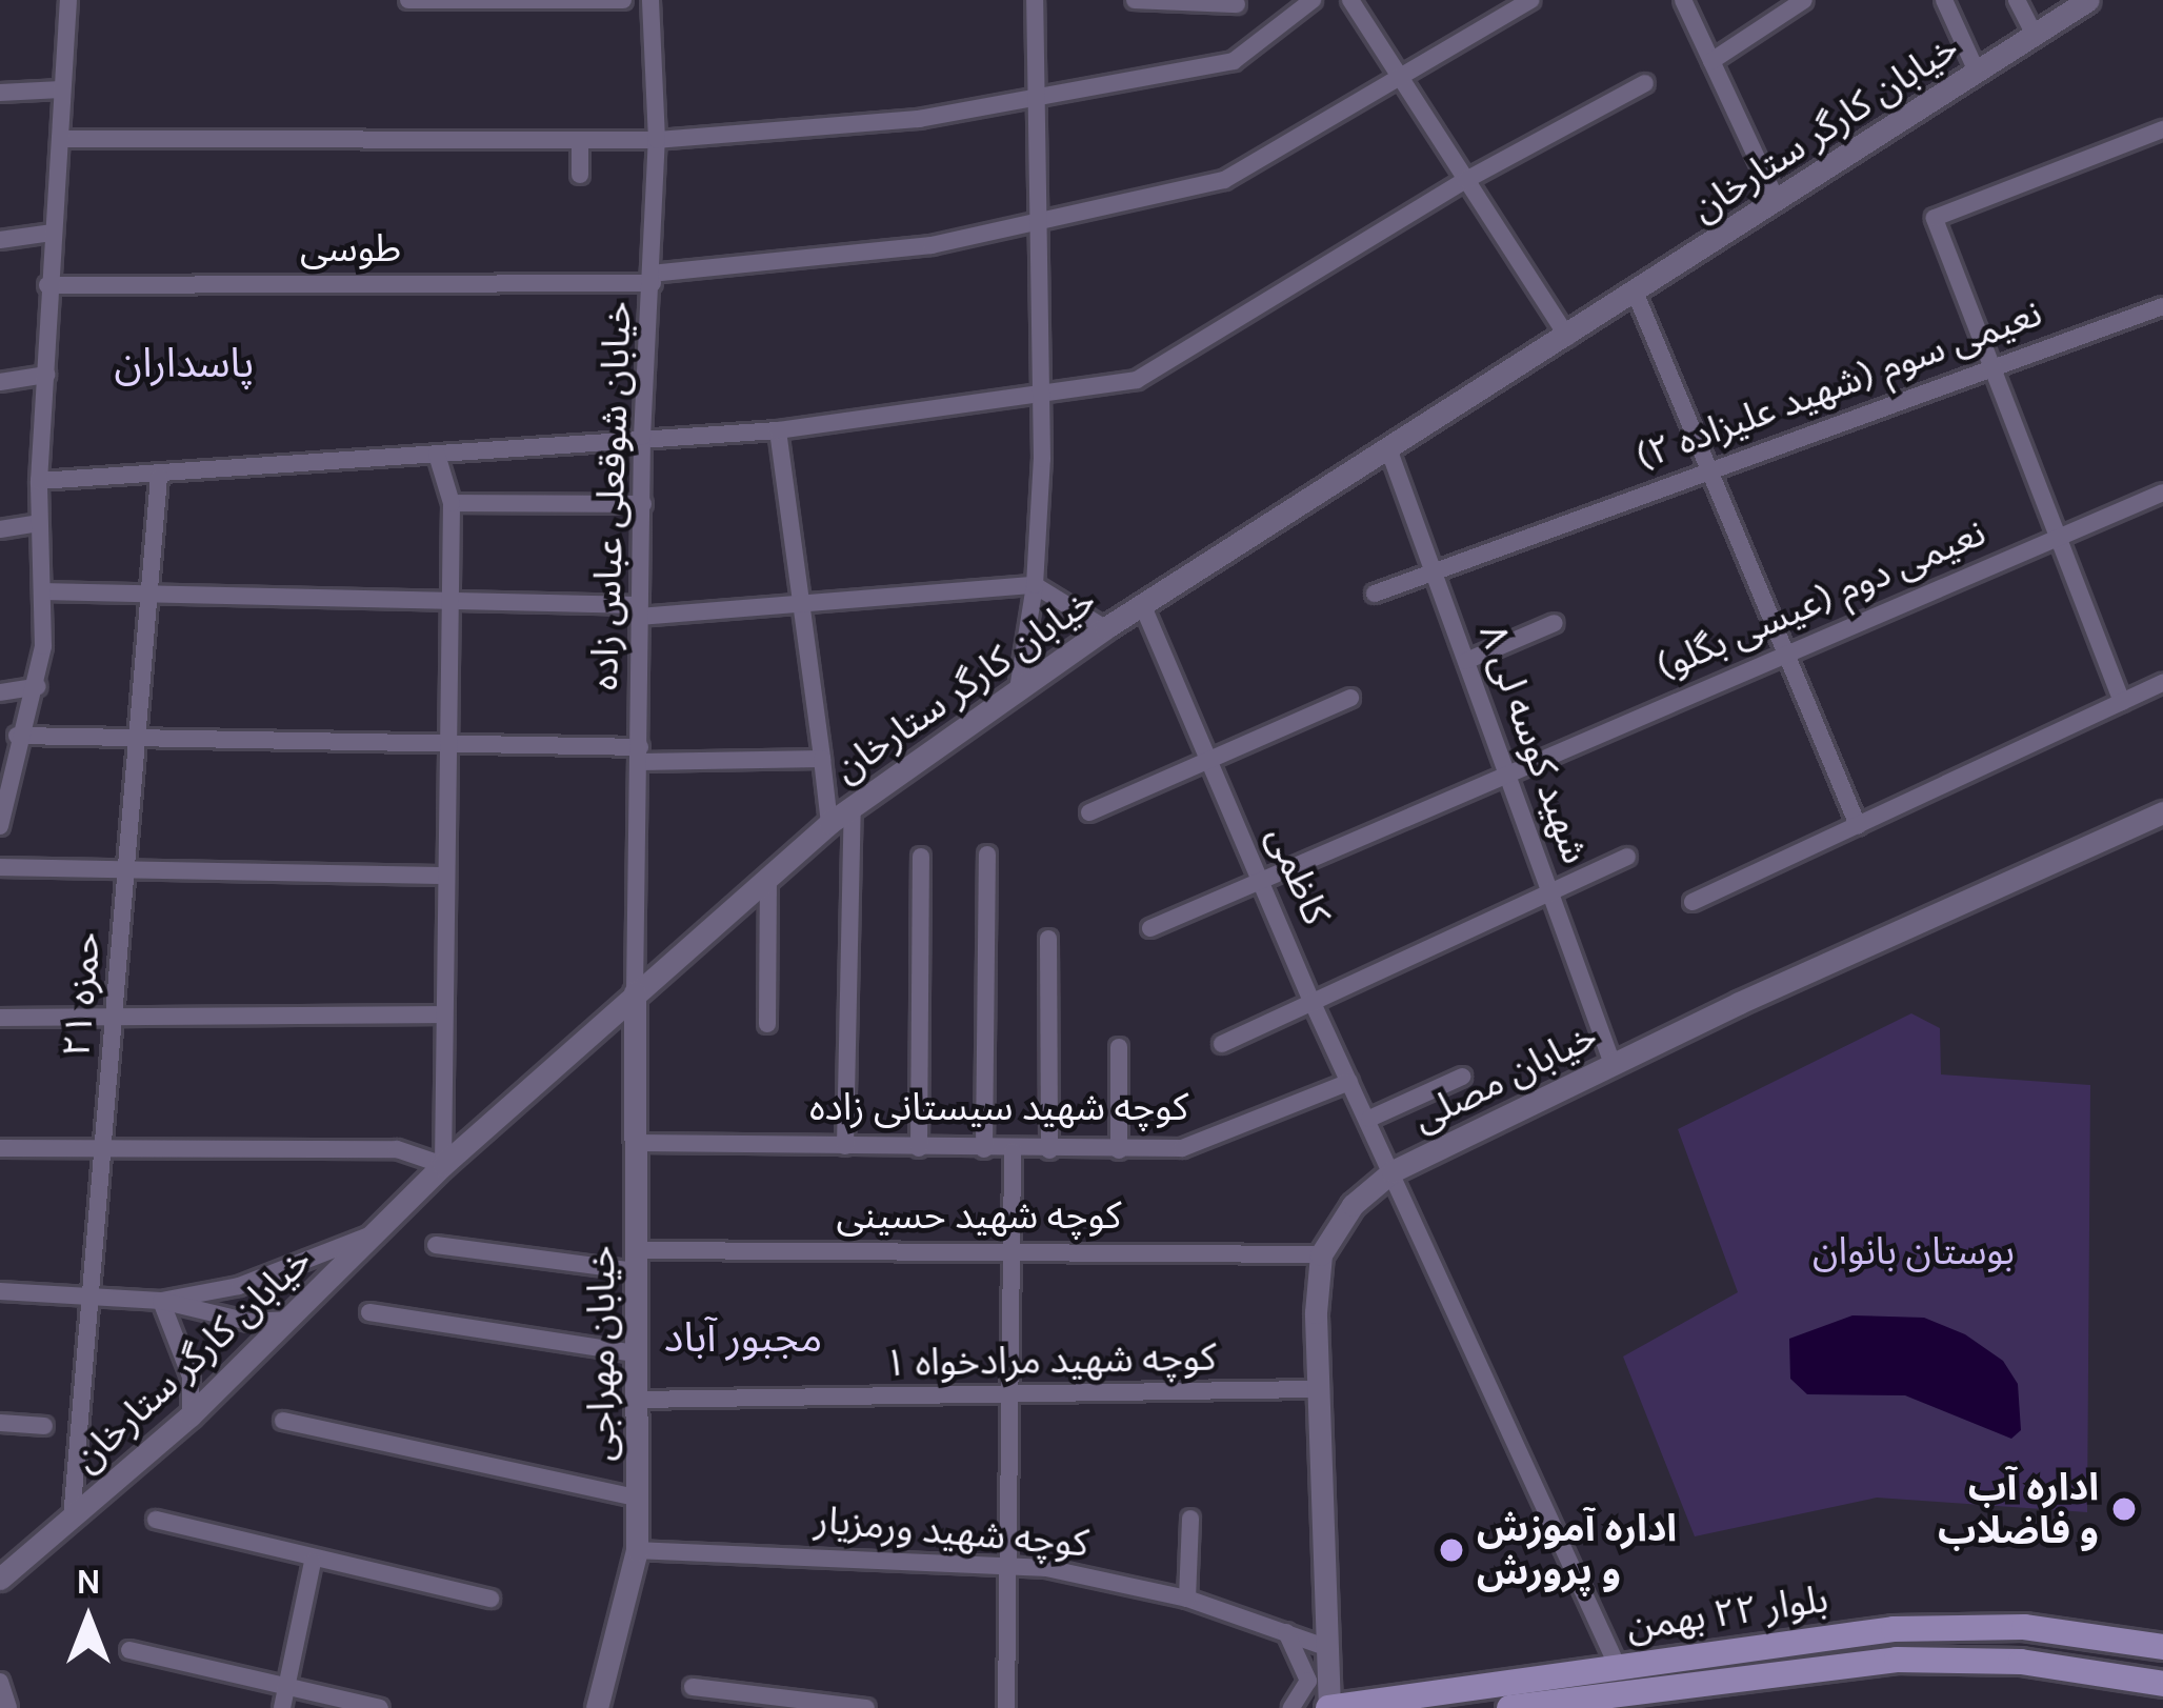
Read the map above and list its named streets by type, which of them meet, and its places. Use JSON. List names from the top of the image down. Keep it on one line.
{"streets":{"main road":["بلوار ۲۲ بهمن"],"street":["خیابان کارگر ستارخان","طوسی","نعیمی سوم (شهید علیزاده ۲)","خیابان شوقعلی عباس زاده","نعیمی دوم (عیسی بگلو)","شهید کوسه لی ۸","کاظمی","حمزه ۲۱","خیابان مصلی","کوچه شهید سیستانی زاده","کوچه شهید حسینی","خیابان مهراجی","۱ کوچه شهید مرادخواه","کوچه شهید ورمزیار"]},"crossings":[["خیابان کارگر ستارخان","خیابان شوقعلی عباس زاده"],["خیابان کارگر ستارخان","شهید کوسه لی ۸"],["خیابان کارگر ستارخان","کاظمی"],["خیابان کارگر ستارخان","حمزه ۲۱"],["خیابان کارگر ستارخان","خیابان مهراجی"],["طوسی","خیابان شوقعلی عباس زاده"],["نعیمی سوم (شهید علیزاده ۲)","شهید کوسه لی ۸"],["خیابان شوقعلی عباس زاده","خیابان مهراجی"],["نعیمی دوم (عیسی بگلو)","شهید کوسه لی ۸"],["نعیمی دوم (عیسی بگلو)","کاظمی"],["شهید کوسه لی ۸","خیابان مصلی"],["کاظمی","خیابان مصلی"],["کاظمی","کوچه شهید سیستانی زاده"],["کاظمی","بلوار ۲۲ بهمن"],["خیابان مصلی","کوچه شهید حسینی"],["کوچه شهید سیستانی زاده","خیابان مهراجی"],["کوچه شهید حسینی","خیابان مهراجی"],["خیابان مهراجی","۱ کوچه شهید مرادخواه"],["خیابان مهراجی","کوچه شهید ورمزیار"]],"districts":["پاسداران","مجبور آباد"],"parks":["بوستان بانوان"],"places":["اداره آب و فاضلاب","اداره آموزش و پرورش"],"north":"top"}
